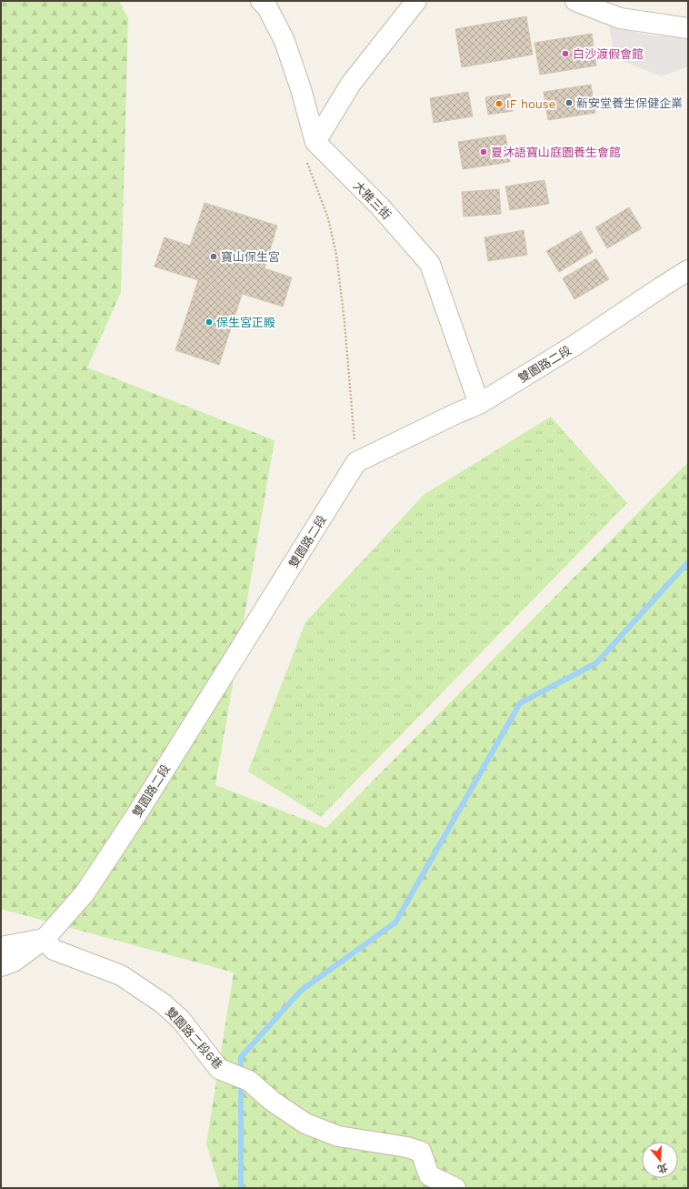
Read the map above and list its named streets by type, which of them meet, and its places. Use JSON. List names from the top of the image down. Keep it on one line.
{"streets":{"street":["大雅三街","雙園路二段","雙園路二段6巷"]},"crossings":[["大雅三街","雙園路二段"],["雙園路二段","雙園路二段6巷"]],"places":["白沙渡假會館","新安堂養生保健企業","IF house","夏沐語寶山庭園養生會館","寶山保生宮","保生宮正殿"],"north":"bottom"}
